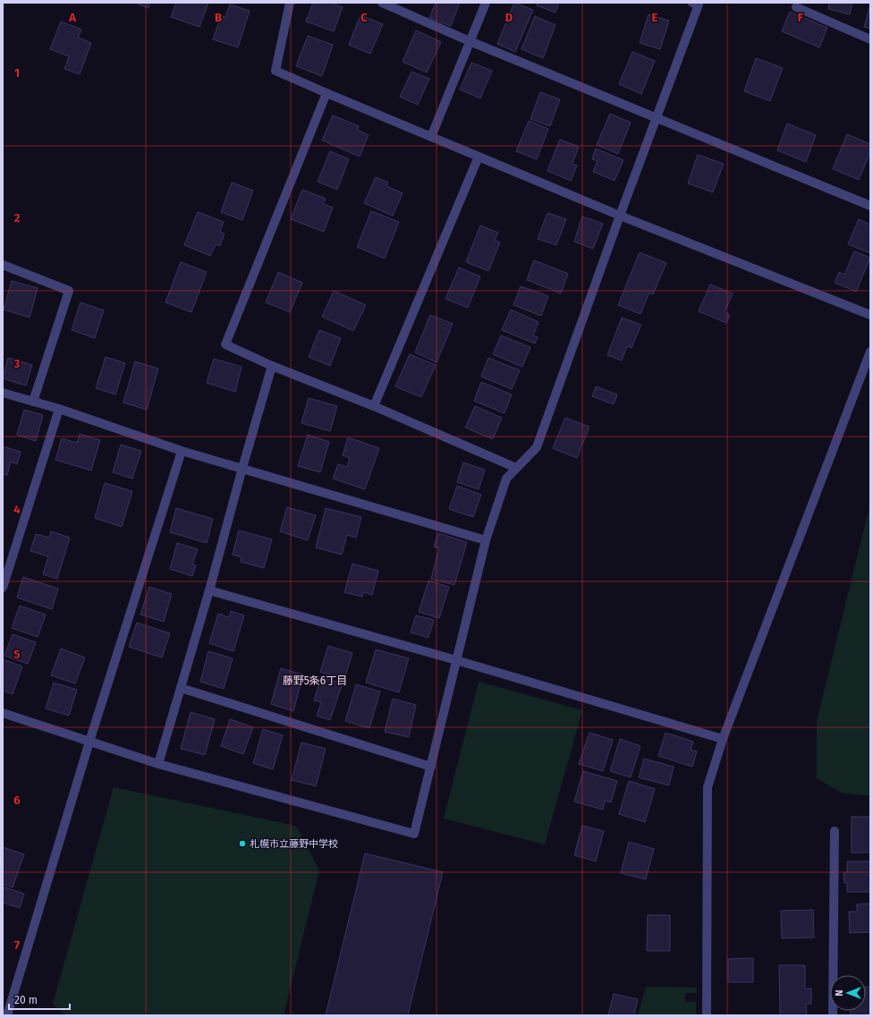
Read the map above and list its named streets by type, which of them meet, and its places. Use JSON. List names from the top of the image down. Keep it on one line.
{"districts":["藤野5条6丁目"],"places":["札幌市立藤野中学校"],"scale_bar":"20 m","north":"left","grid":{"columns":["A","B","C","D","E","F"],"rows":["1","2","3","4","5","6","7"]}}
